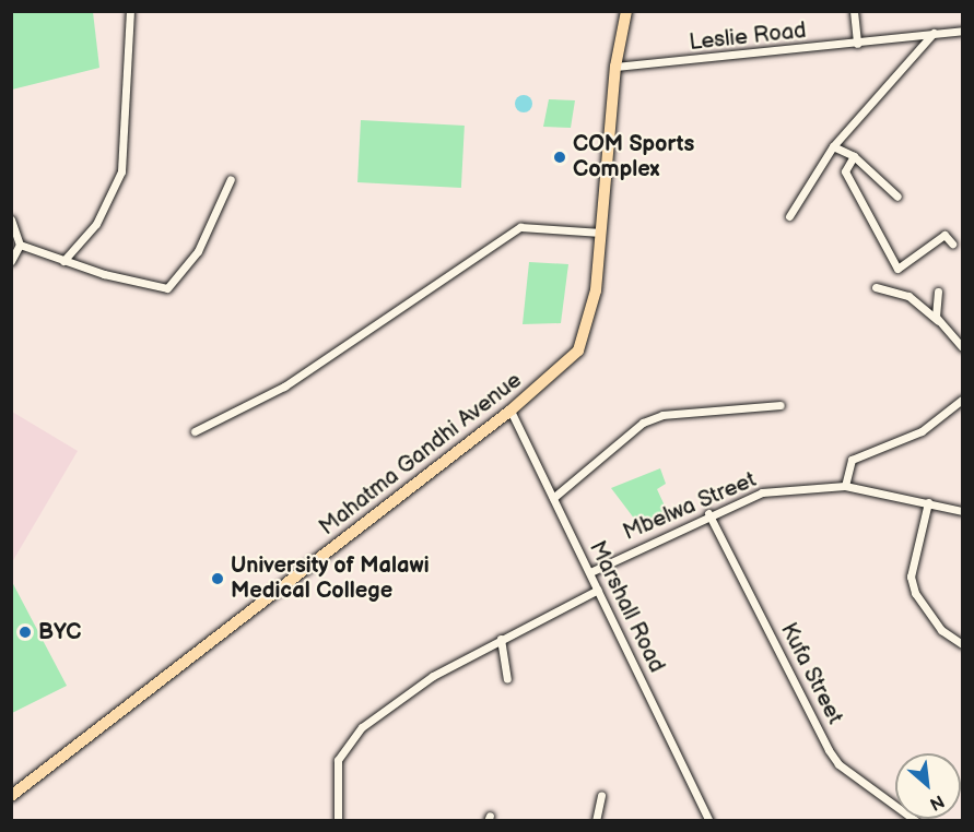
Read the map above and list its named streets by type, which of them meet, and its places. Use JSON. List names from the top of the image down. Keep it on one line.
{"streets":{"main road":["Mahatma Gandhi Avenue"],"street":["Leslie Road","Mbelwa Street","Marshall Road","Kufa Street"]},"crossings":[["Leslie Road","Mahatma Gandhi Avenue"],["Mahatma Gandhi Avenue","Marshall Road"],["Mbelwa Street","Marshall Road"],["Mbelwa Street","Kufa Street"]],"places":["COM Sports Complex","University of Malawi Medical College","BYC"],"north":"bottom right"}
